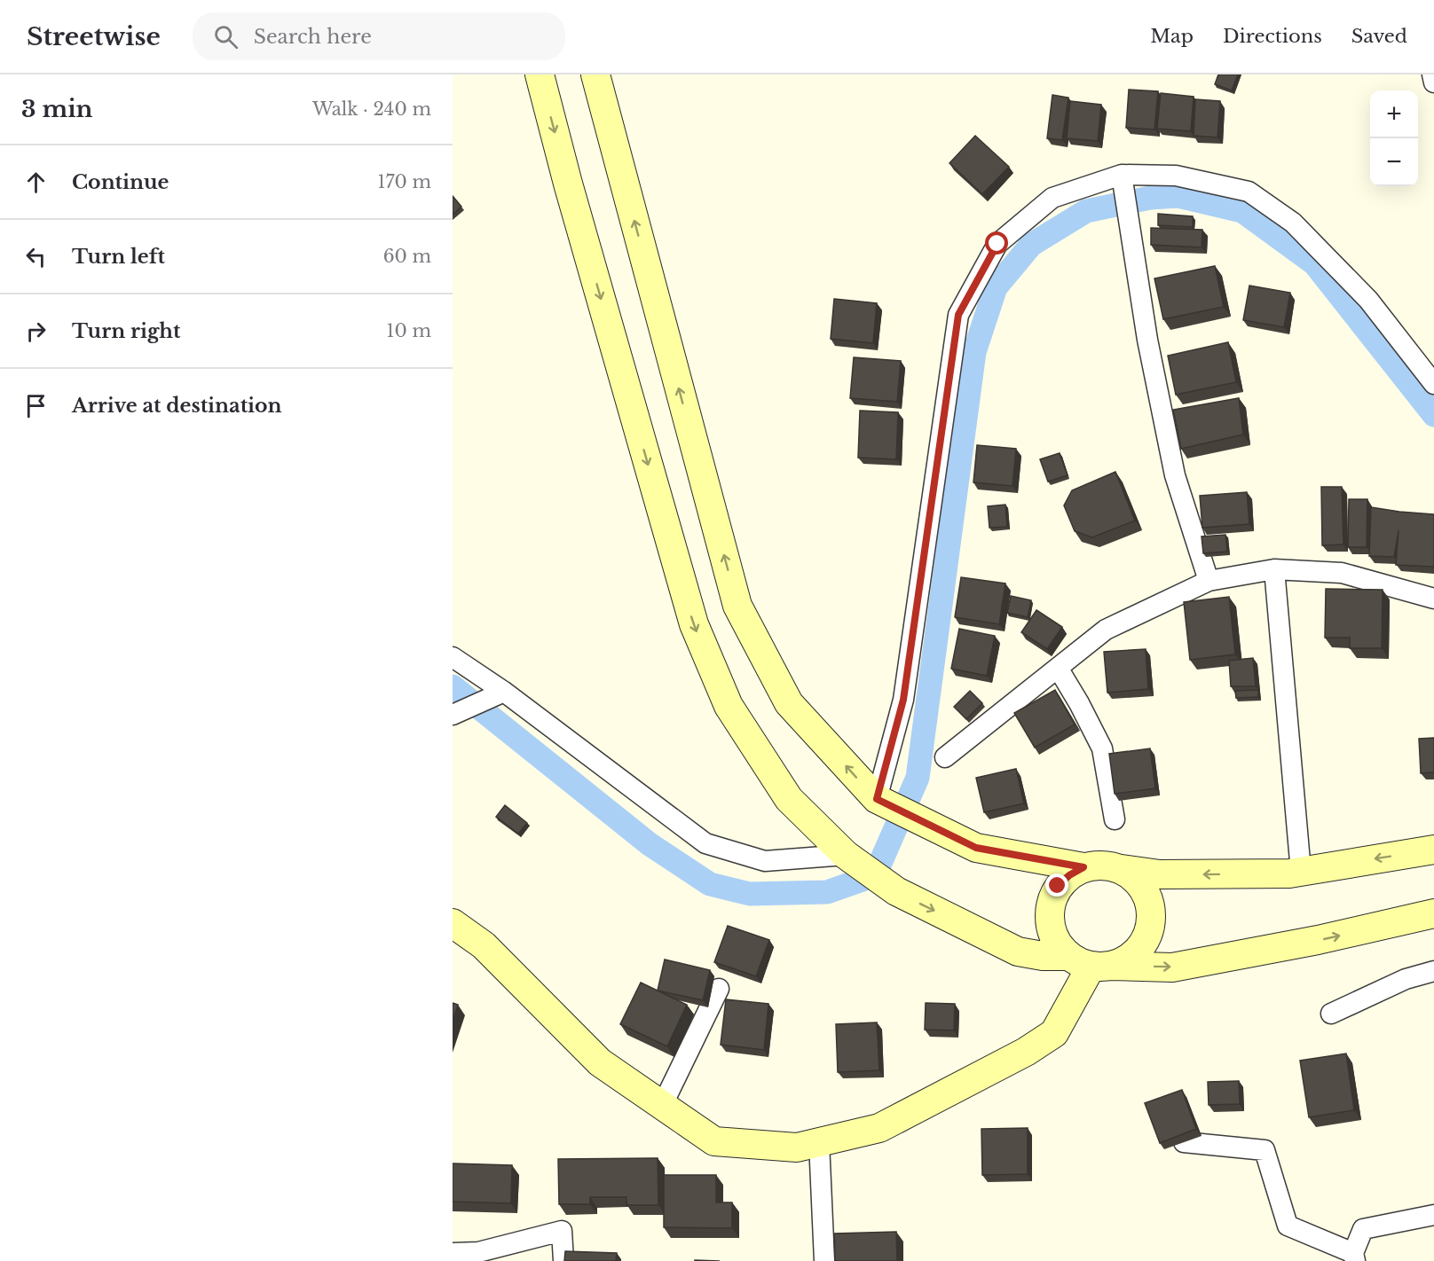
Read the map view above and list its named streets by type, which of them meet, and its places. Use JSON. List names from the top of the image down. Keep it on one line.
{"page":{"header":"Streetwise","search":"Search here","nav":["Map","Directions","Saved"],"heading":["3 min","Walk · 240 m"],"map_buttons":["+","−"],"list":[["Continue","170 m"],["Turn left","60 m"],["Turn right","10 m"],"Arrive at destination"]}}
